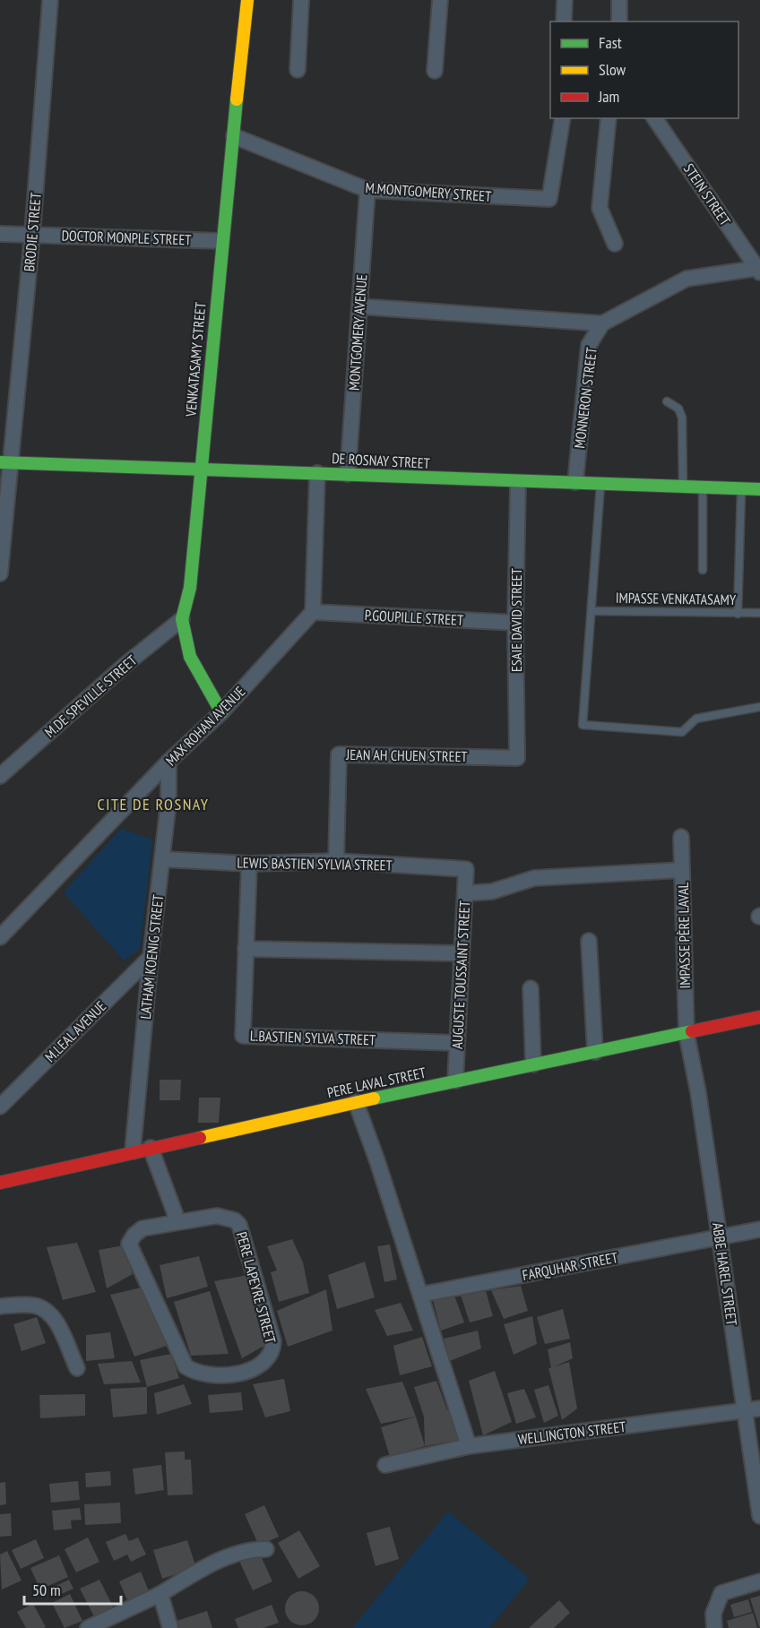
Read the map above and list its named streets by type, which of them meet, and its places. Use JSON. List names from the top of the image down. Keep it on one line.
{"streets":{"street":["M.MONTGOMERY STREET","STEIN STREET","BRODIE STREET","DOCTOR MONPLE STREET","MONTGOMERY AVENUE","VENKATASAMY STREET","MONNERON STREET","DE ROSNAY STREET","P.GOUPILLE STREET","ESAIE DAVID STREET","M.DE SPEVILLE STREET","MAX ROHAN AVENUE","JEAN AH CHUEN STREET","LEWIS BASTIEN SYLVIA STREET","IMPASSE PÈRE LAVAL","LATHAM KOENIG STREET","AUGUSTE TOUSSAINT STREET","M.LEAL AVENUE","L.BASTIEN SYLVA STREET","PERE LAVAL STREET","FARQUHAR STREET","ABBE HAREL STREET","PERE LAPEYRE STREET","WELLINGTON STREET"],"lane":["IMPASSE VENKATASAMY"]},"crossings":[["M.MONTGOMERY STREET","MONTGOMERY AVENUE"],["M.MONTGOMERY STREET","VENKATASAMY STREET"],["BRODIE STREET","DOCTOR MONPLE STREET"],["BRODIE STREET","DE ROSNAY STREET"],["DOCTOR MONPLE STREET","VENKATASAMY STREET"],["MONTGOMERY AVENUE","DE ROSNAY STREET"],["VENKATASAMY STREET","DE ROSNAY STREET"],["VENKATASAMY STREET","M.DE SPEVILLE STREET"],["VENKATASAMY STREET","MAX ROHAN AVENUE"],["MONNERON STREET","DE ROSNAY STREET"],["DE ROSNAY STREET","ESAIE DAVID STREET"],["P.GOUPILLE STREET","ESAIE DAVID STREET"],["P.GOUPILLE STREET","MAX ROHAN AVENUE"],["ESAIE DAVID STREET","JEAN AH CHUEN STREET"],["MAX ROHAN AVENUE","LATHAM KOENIG STREET"],["JEAN AH CHUEN STREET","LEWIS BASTIEN SYLVIA STREET"],["LEWIS BASTIEN SYLVIA STREET","LATHAM KOENIG STREET"],["LEWIS BASTIEN SYLVIA STREET","AUGUSTE TOUSSAINT STREET"],["LEWIS BASTIEN SYLVIA STREET","L.BASTIEN SYLVA STREET"],["IMPASSE PÈRE LAVAL","PERE LAVAL STREET"],["IMPASSE PÈRE LAVAL","ABBE HAREL STREET"],["LATHAM KOENIG STREET","M.LEAL AVENUE"],["LATHAM KOENIG STREET","PERE LAVAL STREET"],["AUGUSTE TOUSSAINT STREET","L.BASTIEN SYLVA STREET"],["AUGUSTE TOUSSAINT STREET","PERE LAVAL STREET"],["PERE LAVAL STREET","ABBE HAREL STREET"],["FARQUHAR STREET","ABBE HAREL STREET"],["ABBE HAREL STREET","WELLINGTON STREET"]],"districts":["CITE DE ROSNAY"],"legend":["Fast","Slow","Jam"],"scale_bar":"50 m"}
